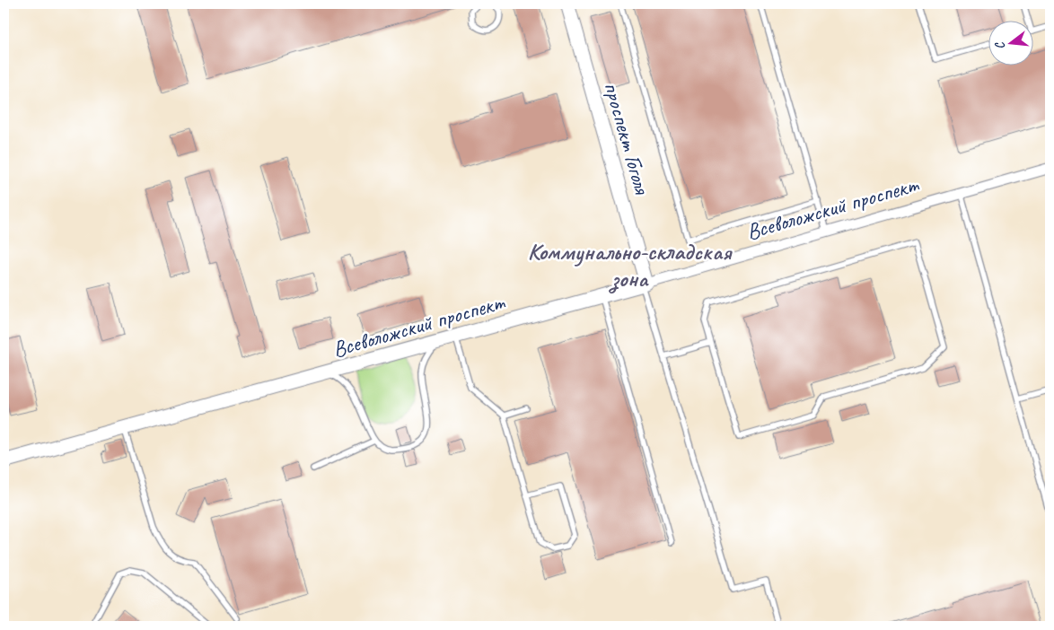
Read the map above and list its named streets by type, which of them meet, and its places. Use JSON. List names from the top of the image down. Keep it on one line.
{"streets":{"street":["проспект Гоголя","Всеволожский проспект"]},"crossings":[["проспект Гоголя","Всеволожский проспект"]],"districts":["Коммунально-складская зона"],"north":"left"}
